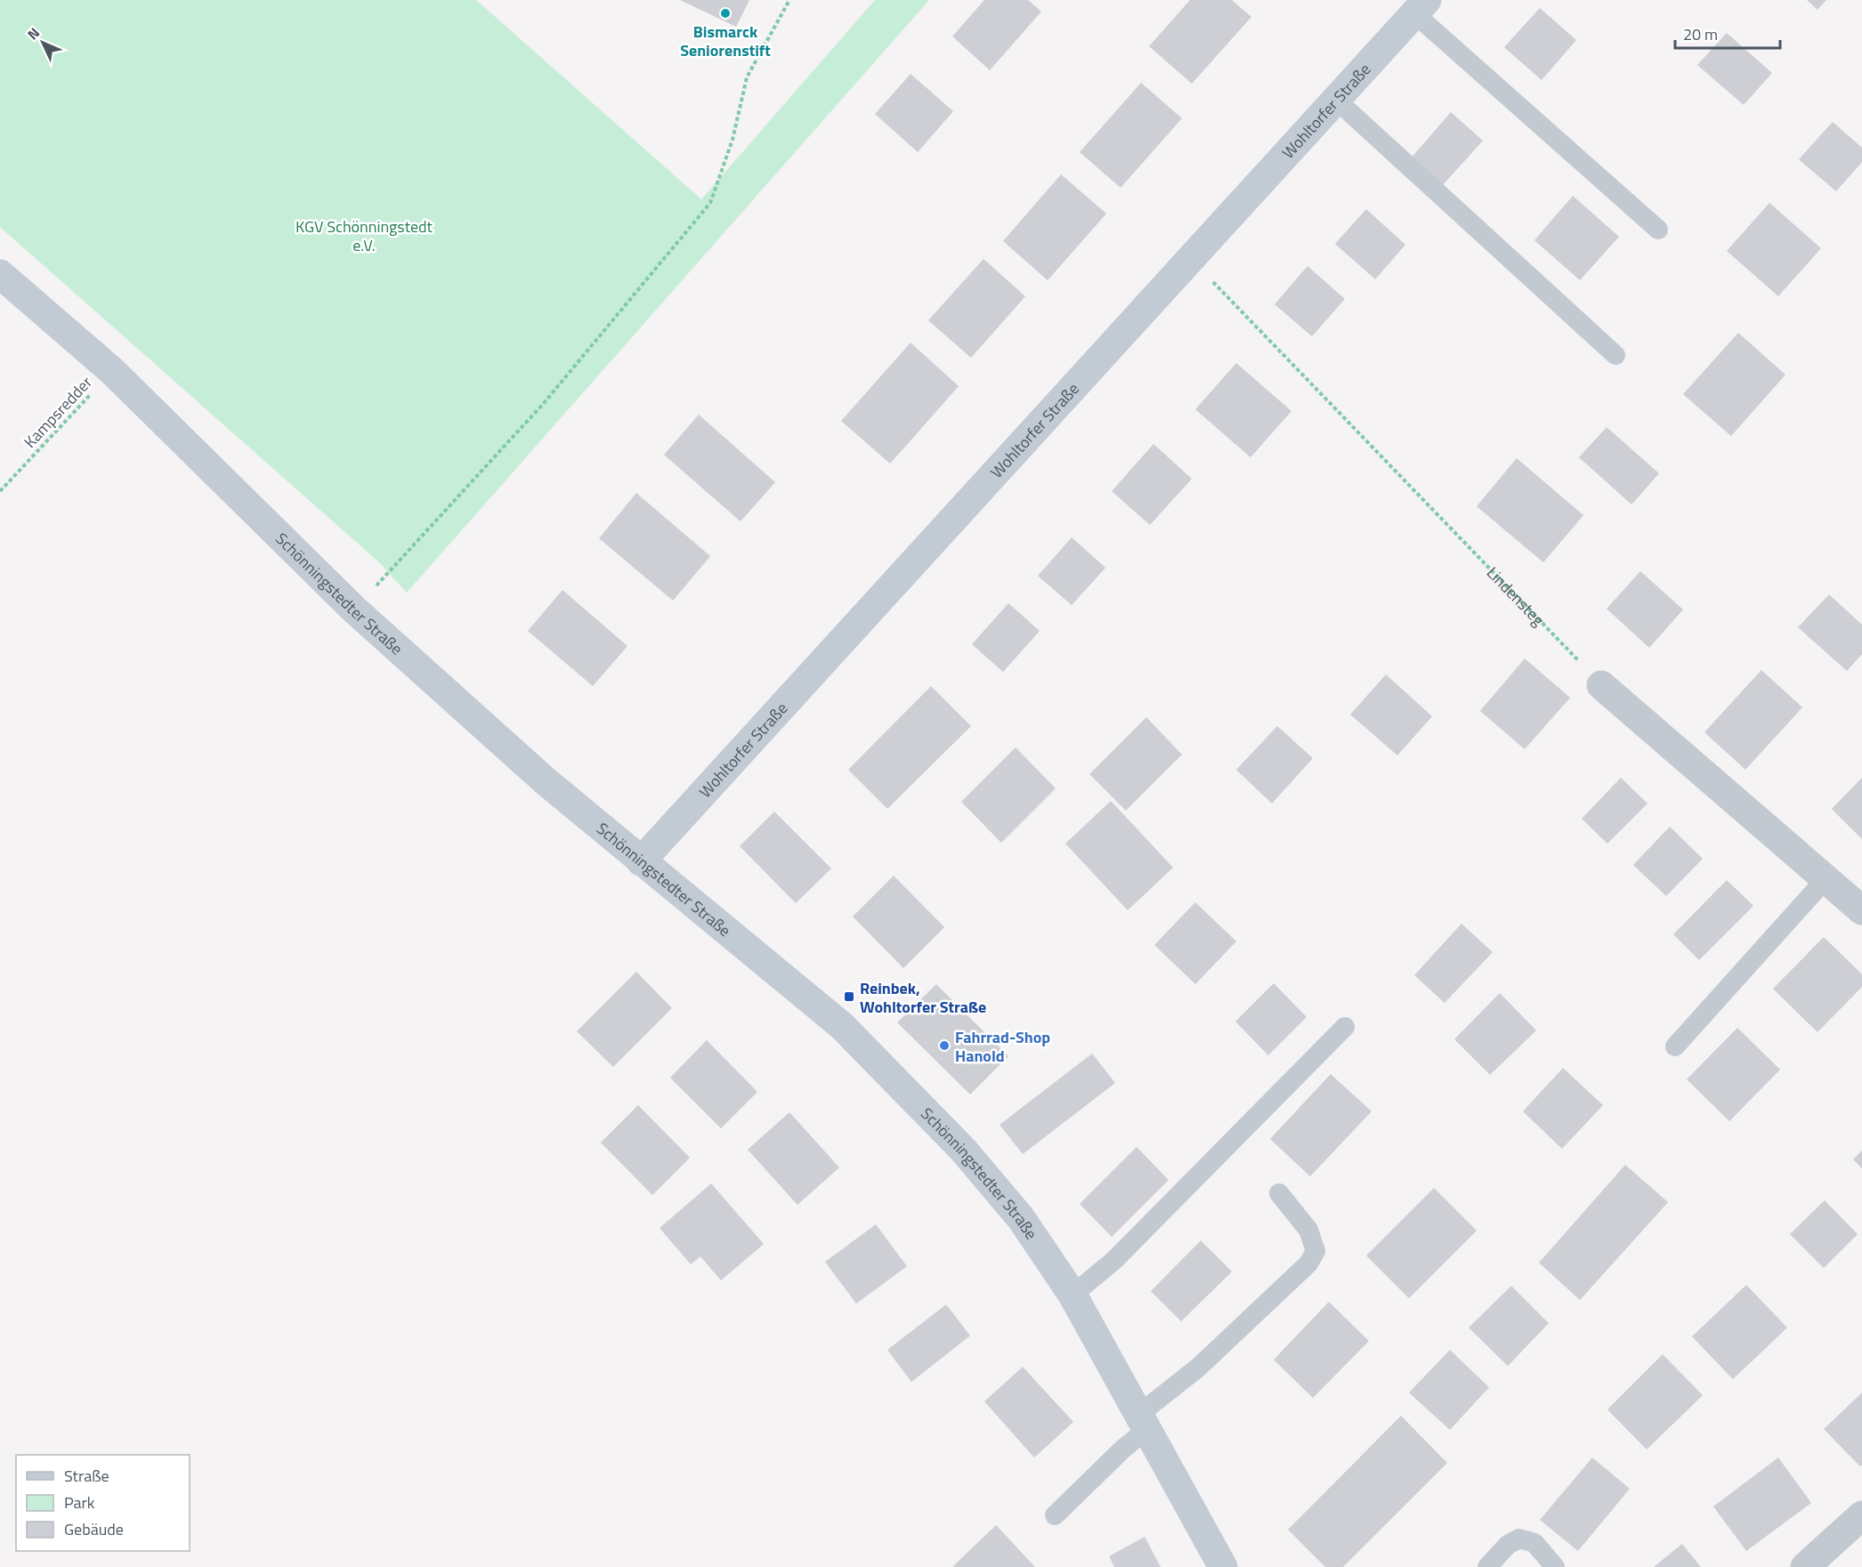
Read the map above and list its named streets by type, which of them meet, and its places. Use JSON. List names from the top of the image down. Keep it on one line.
{"streets":{"main road":["Wohltorfer Straße","Schönningstedter Straße"],"path":["Kampsredder","Lindensteg"]},"crossings":[["Wohltorfer Straße","Schönningstedter Straße"],["Wohltorfer Straße","Lindensteg"],["Kampsredder","Schönningstedter Straße"]],"parks":["KGV Schönningstedt e.V."],"places":{"other":["Bismarck Seniorenstift","Fahrrad-Shop Hanold"],"transit":["Reinbek, Wohltorfer Straße"]},"legend":["Straße","Park","Gebäude"],"scale_bar":"20 m","north":"top left"}
